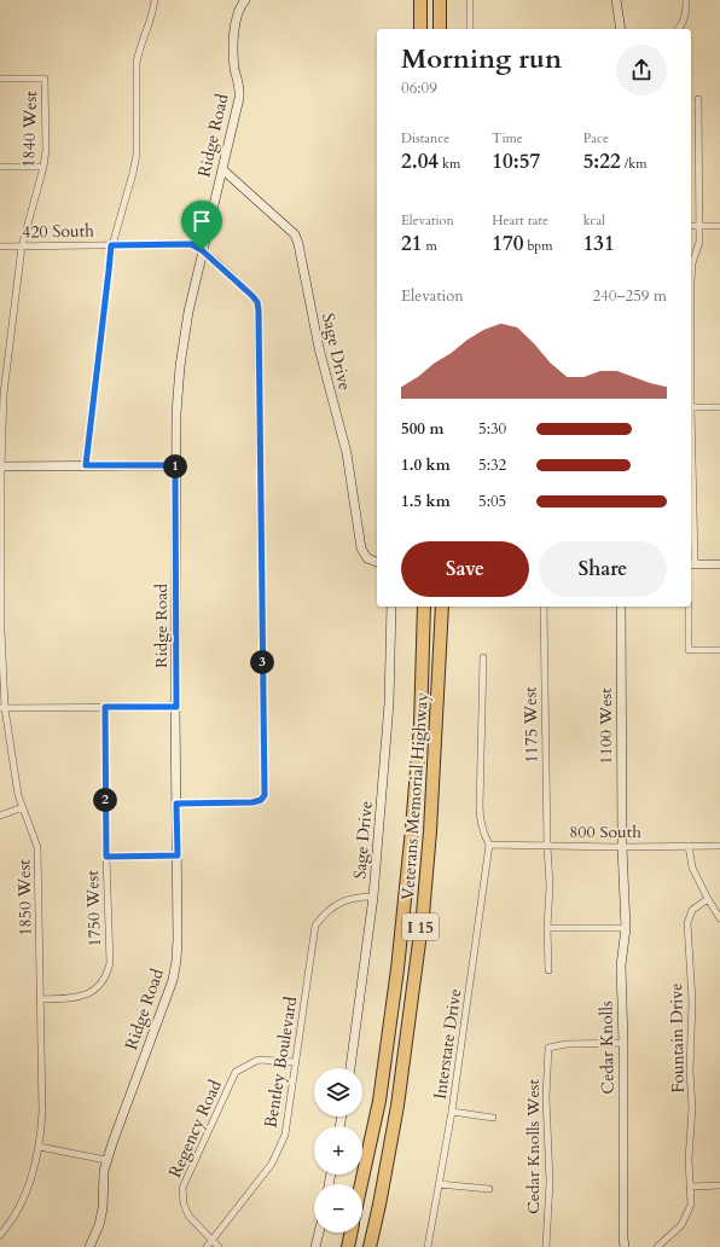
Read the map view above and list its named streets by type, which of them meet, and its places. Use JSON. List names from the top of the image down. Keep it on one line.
{"streets":{"highway":["Veterans Memorial Highway","I 15"],"street":["1840 West","Ridge Road","420 South","Sage Drive","1175 West","1100 West","800 South","1850 West","1750 West","Fountain Drive","Interstate Drive","Cedar Knolls","Bentley Boulevard","Regency Road","Cedar Knolls West"]},"crossings":[["1840 West","420 South"],["1840 West","1850 West"],["Ridge Road","420 South"],["Ridge Road","Sage Drive"],["Sage Drive","Bentley Boulevard"],["1175 West","800 South"],["1100 West","800 South"],["1100 West","Cedar Knolls"],["800 South","Interstate Drive"],["800 South","Cedar Knolls"],["1850 West","1750 West"],["Cedar Knolls","Cedar Knolls West"],["Bentley Boulevard","Regency Road"]],"page":{"heading":["Morning run","06:09"],"stats":[["Distance","2.04 km"],["Time","10:57"],["Pace","5:22 /km"],["Elevation","21 m"],["Heart rate","170 bpm"],["kcal","131"]],"chart":["Elevation","240–259 m"],"list":[{"name":"500 m","note":"5:30"},{"name":"1.0 km","note":"5:32"},{"name":"1.5 km","note":"5:05"}],"pins":["1","3","2"],"buttons":["Save","Share"],"map_buttons":["+","−"]}}
